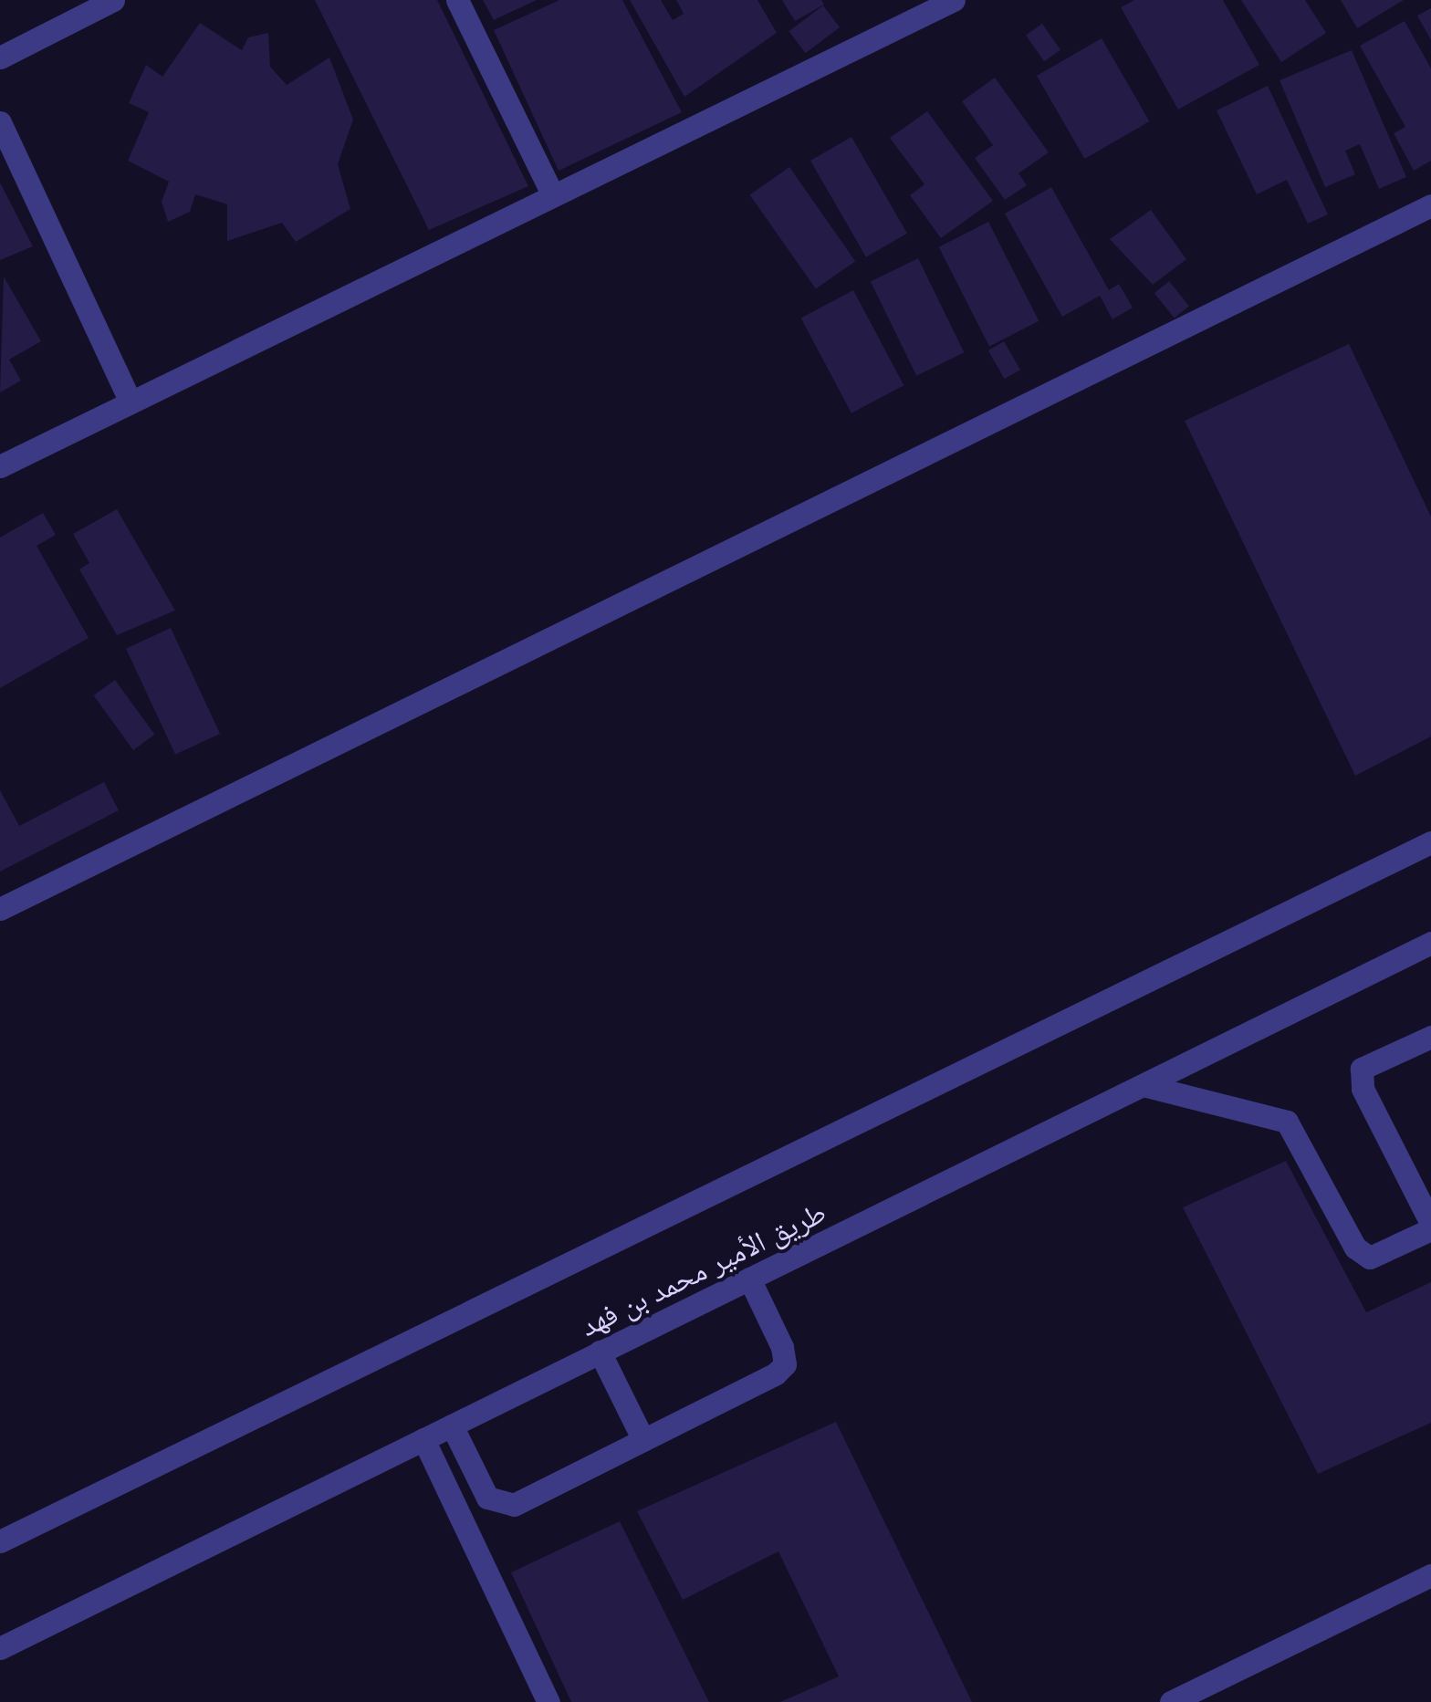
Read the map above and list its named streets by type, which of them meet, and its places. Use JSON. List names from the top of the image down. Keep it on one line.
{"streets":{"street":["طريق الأمير محمد بن فهد"]}}
